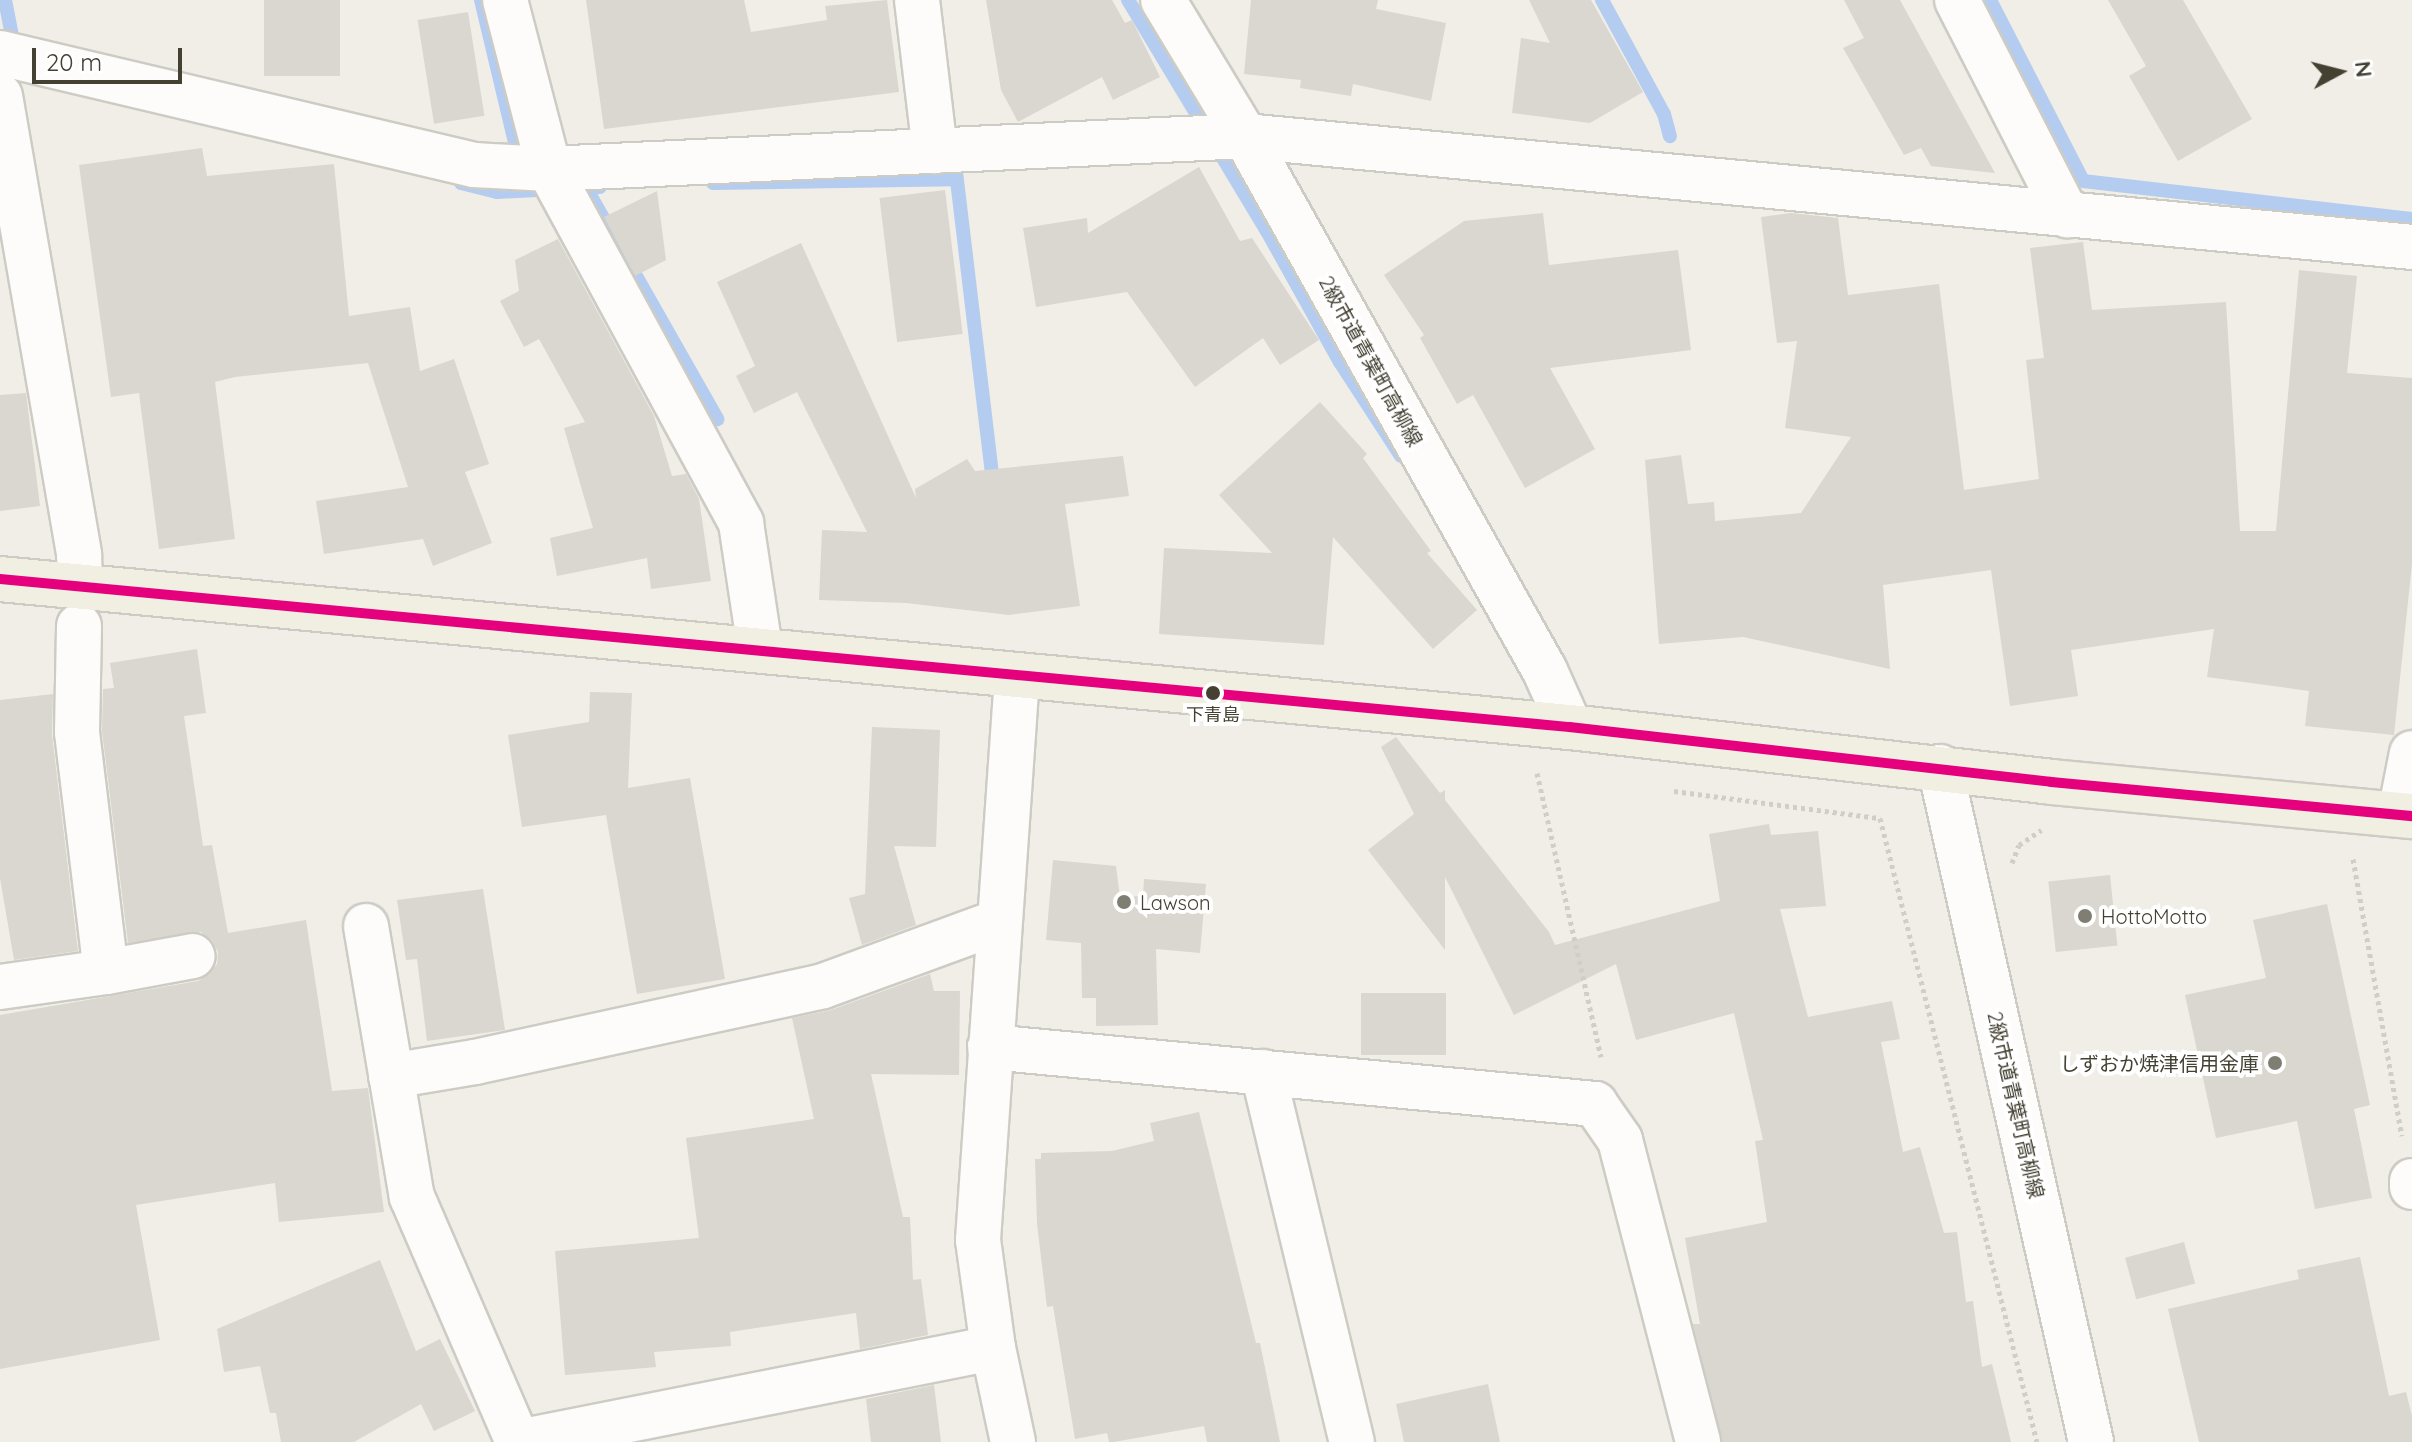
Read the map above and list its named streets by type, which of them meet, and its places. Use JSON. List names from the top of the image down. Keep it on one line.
{"streets":{"street":["2級市道青葉町高柳線"]},"places":["下青島","Lawson","HottoMotto","しずおか焼津信用金庫"],"scale_bar":"20 m","north":"right"}
